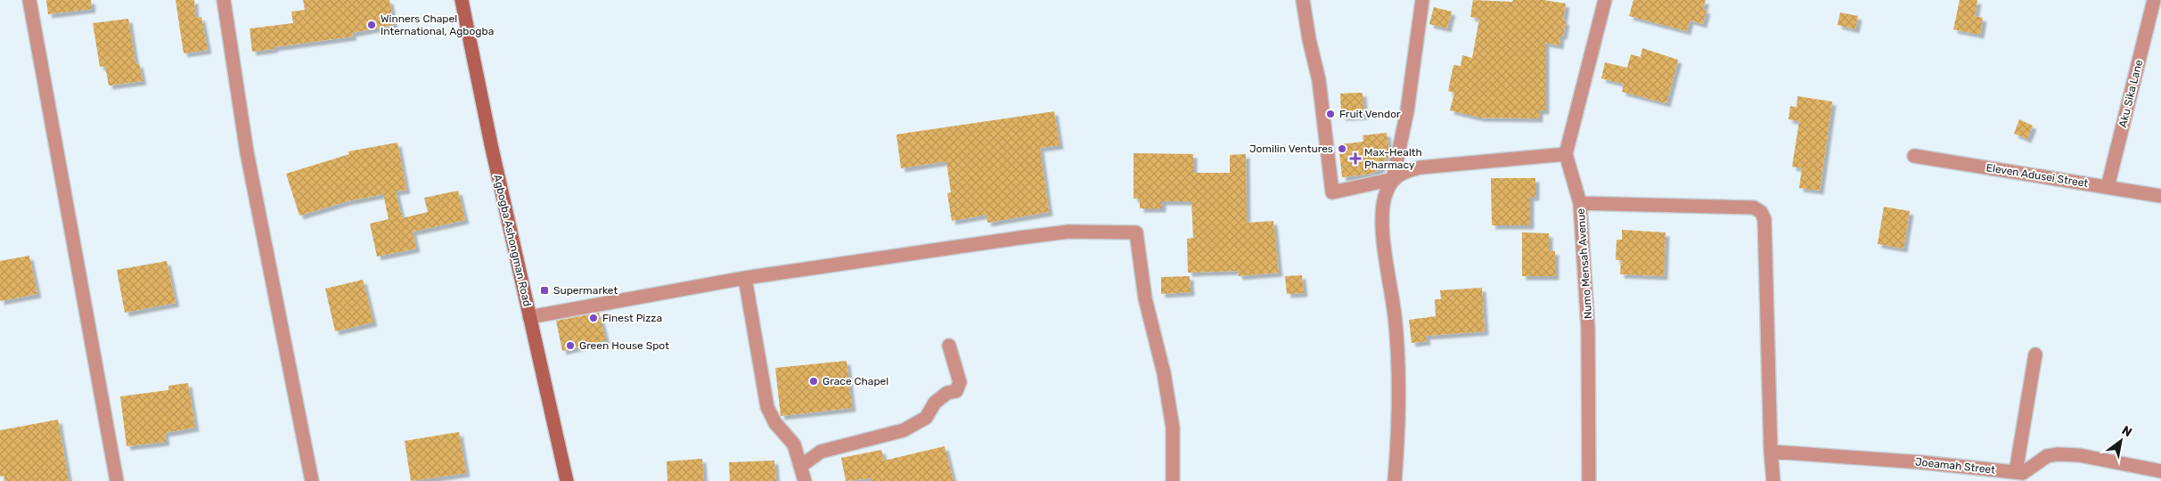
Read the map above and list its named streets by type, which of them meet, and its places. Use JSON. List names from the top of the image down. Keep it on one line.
{"streets":{"street":["Aku Sika Lane","Eleven Adusei Street","Agbogba Ashongman Road","Numo Mensah Avenue","Joeamah Street"]},"crossings":[["Aku Sika Lane","Eleven Adusei Street"]],"places":{"other":["Winners Chapel International, Agbogba","Fruit Vendor","Jomilin Ventures","Finest Pizza","Green House Spot","Grace Chapel"],"health":["Max-Health Pharmacy"],"transit":["Supermarket"]},"north":"top right"}
